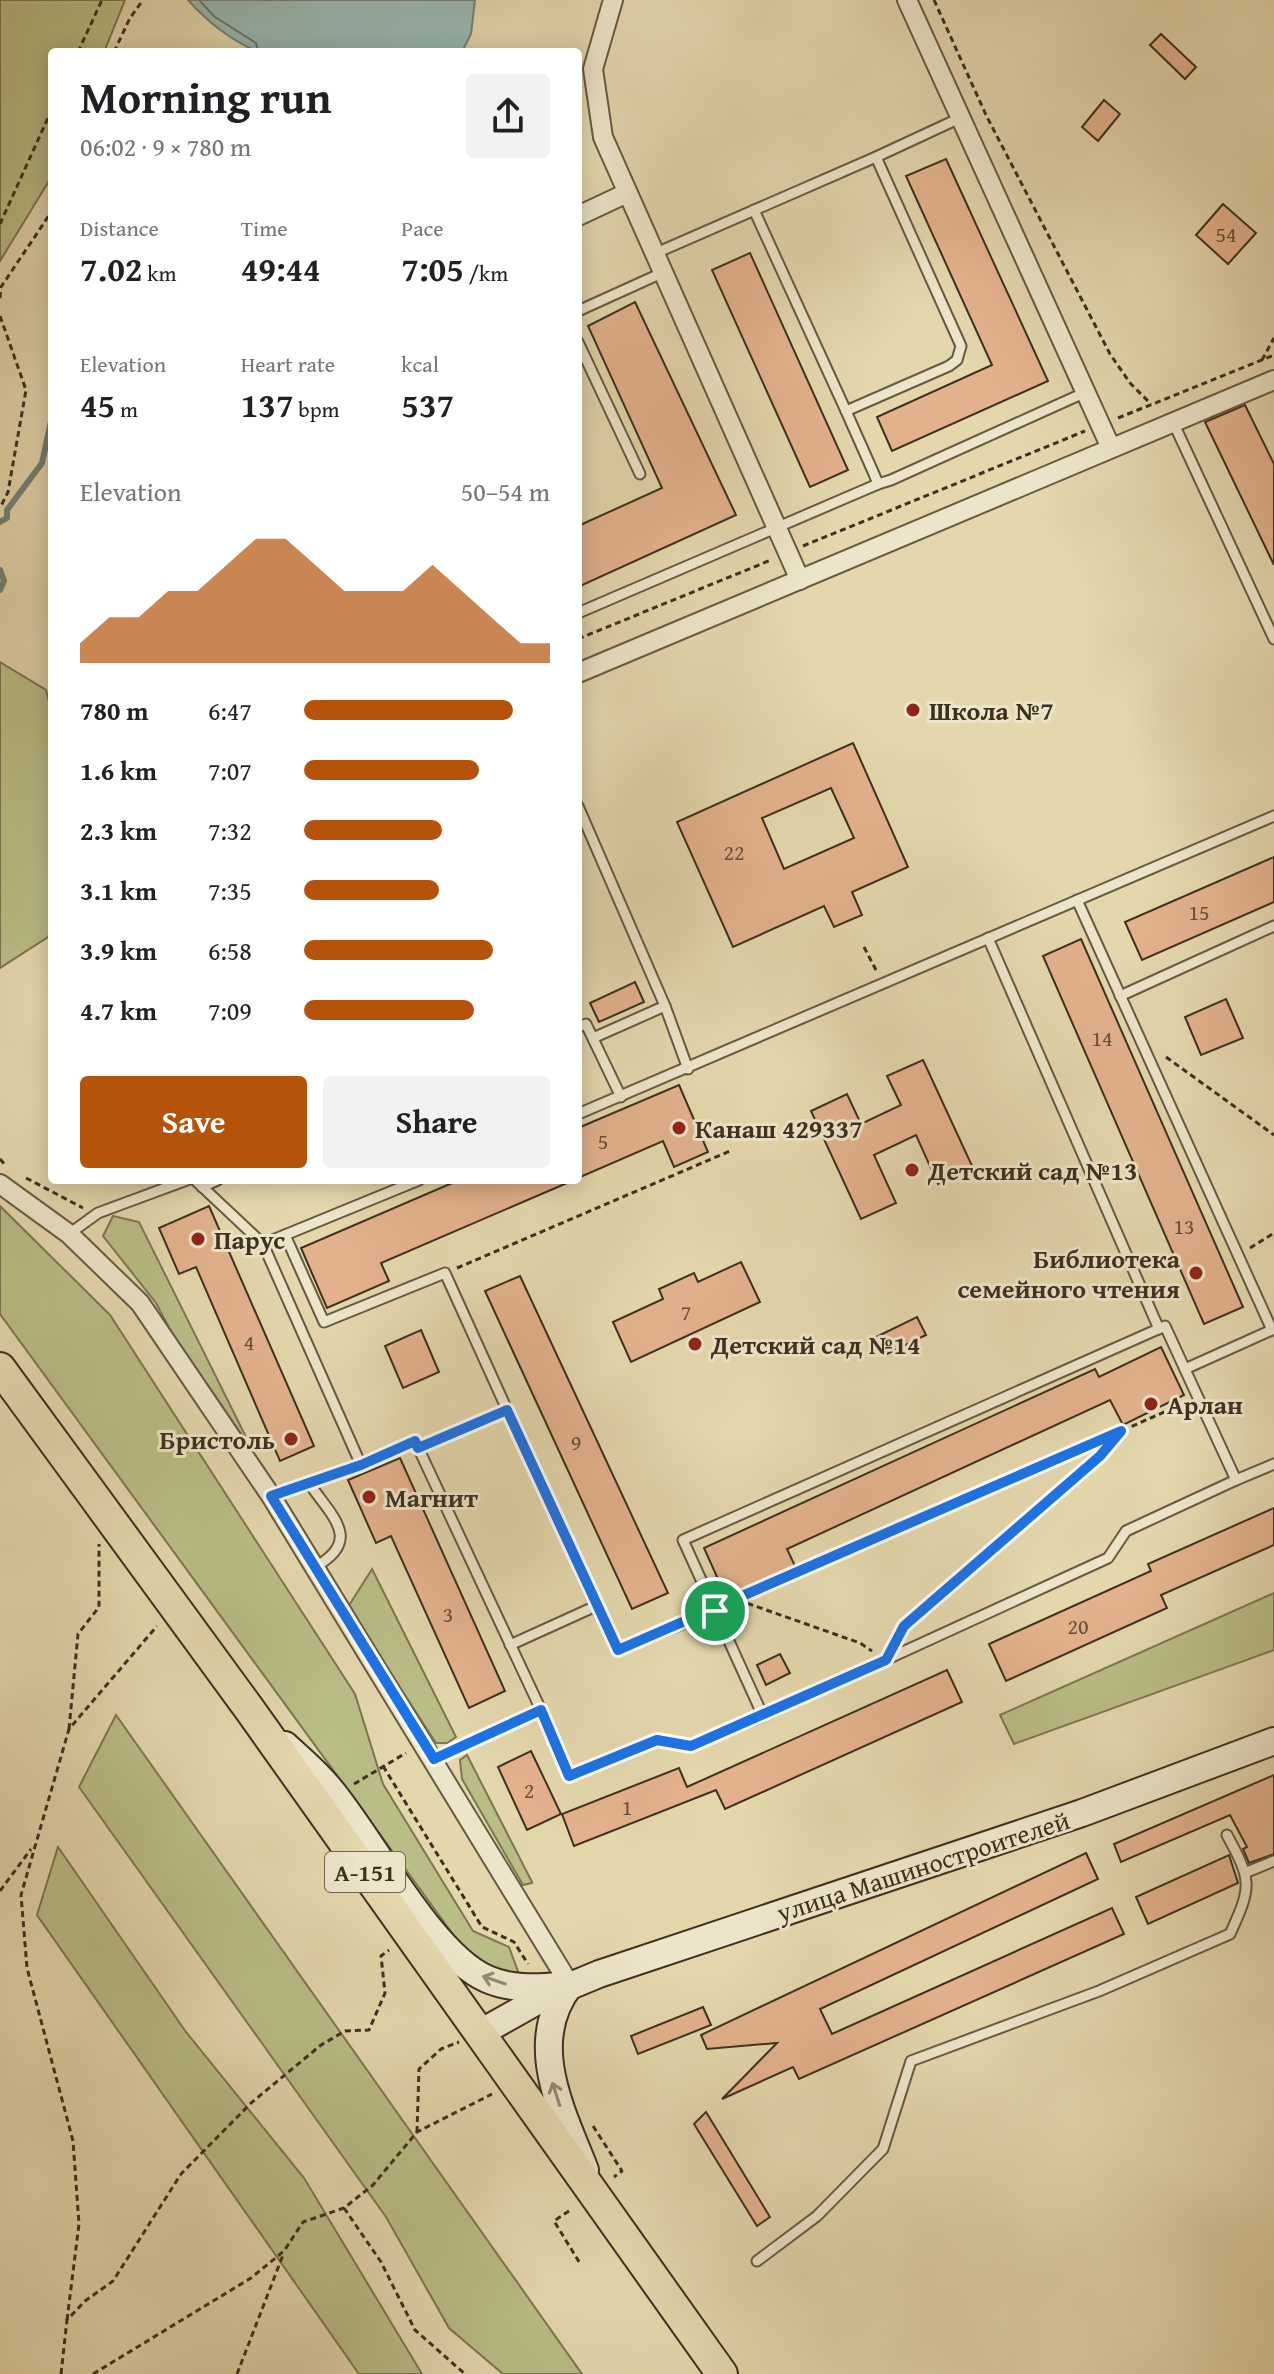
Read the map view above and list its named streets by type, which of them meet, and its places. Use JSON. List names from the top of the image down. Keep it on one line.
{"streets":{"highway":["А-151"],"main road":["улица Машиностроителей"]},"crossings":[["улица Машиностроителей","А-151"]],"places":["Школа №7","Канаш 429337","Детский сад №13","Парус","Библиотека семейного чтения","Детский сад №14","Арлан","Бристоль","Магнит"],"house_numbers":["54","22","15","14","5","13","7","4","9","3","20","2","1"],"page":{"heading":["Morning run","06:02 · 9 × 780 m"],"stats":[["Distance","7.02 km"],["Time","49:44"],["Pace","7:05 /km"],["Elevation","45 m"],["Heart rate","137 bpm"],["kcal","537"]],"chart":["Elevation","50–54 m"],"list":[{"name":"780 m","note":"6:47"},{"name":"1.6 km","note":"7:07"},{"name":"2.3 km","note":"7:32"},{"name":"3.1 km","note":"7:35"},{"name":"3.9 km","note":"6:58"},{"name":"4.7 km","note":"7:09"}],"buttons":["Save","Share"]}}
